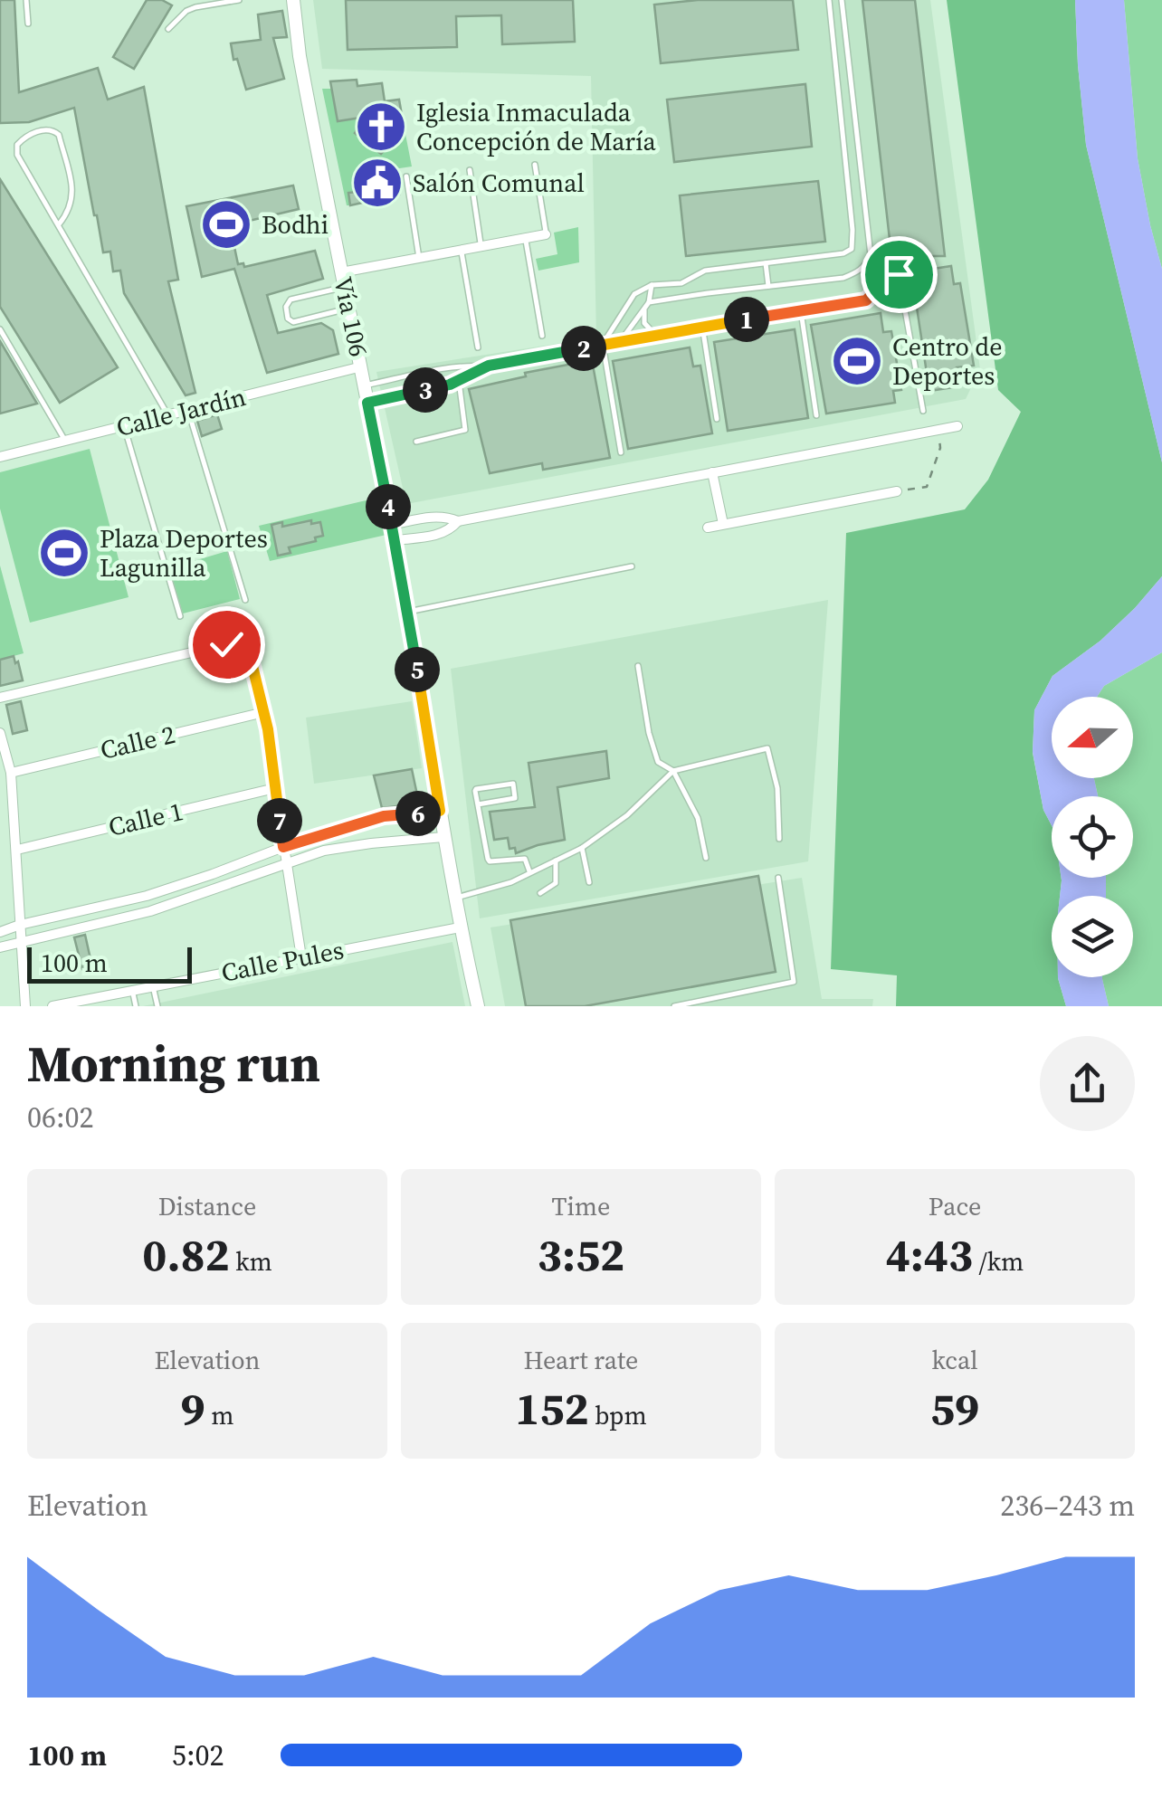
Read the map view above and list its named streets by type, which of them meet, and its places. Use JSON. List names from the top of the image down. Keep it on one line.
{"streets":{"main road":["Vía 106"],"street":["Calle Jardín","Calle 2","Calle 1","Calle Pules"]},"crossings":[["Vía 106","Calle Jardín"],["Vía 106","Calle Pules"]],"places":{"church":["Iglesia Inmaculada Concepción de María"],"public building":["Salón Comunal"],"sports":["Bodhi","Centro de Deportes","Plaza Deportes Lagunilla"]},"scale_bar":"100 m","north":"left","page":{"pins":["1","2","3","4","5","6","7"],"scale":"100 m","heading":["Morning run","06:02"],"stats":[["Distance","0.82 km"],["Time","3:52"],["Pace","4:43 /km"],["Elevation","9 m"],["Heart rate","152 bpm"],["kcal","59"]],"chart":["Elevation","236–243 m"],"list":[{"name":"100 m","note":"5:02"}]}}
